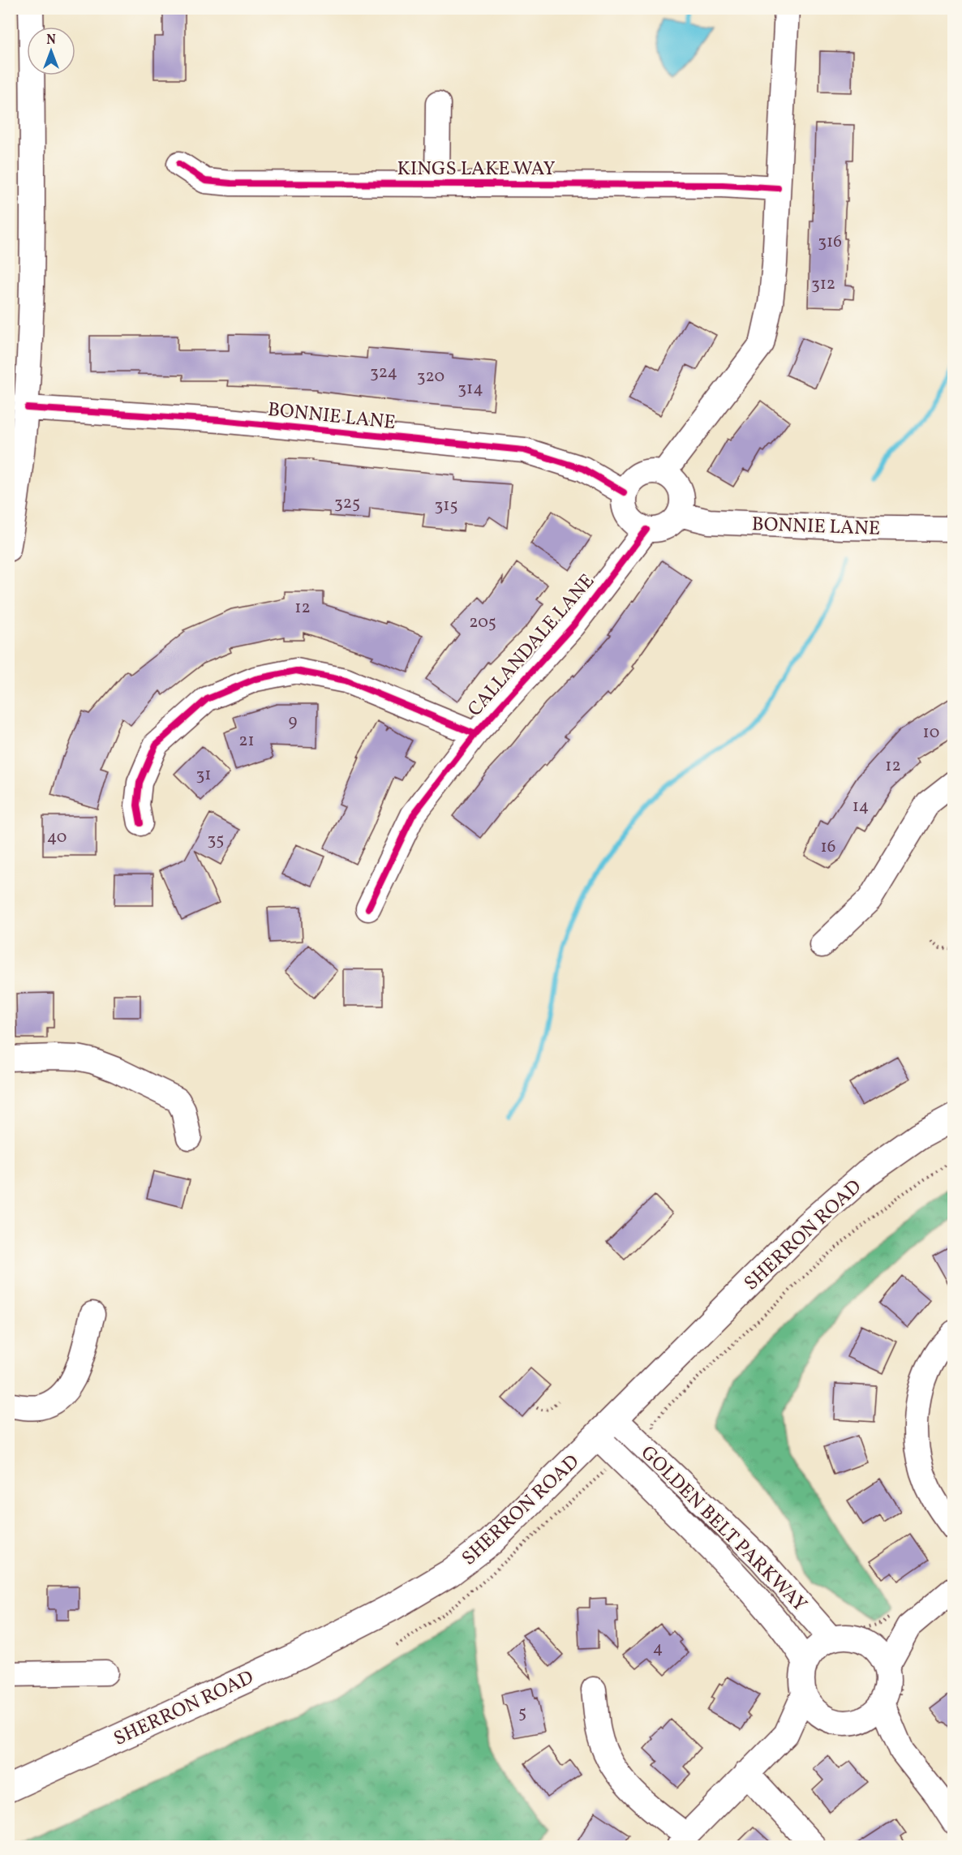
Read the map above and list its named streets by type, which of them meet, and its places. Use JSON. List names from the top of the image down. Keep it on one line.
{"streets":{"main road":["SHERRON ROAD"],"street":["KINGS LAKE WAY","BONNIE LANE","CALLANDALE LANE","GOLDEN BELT PARKWAY"]},"crossings":[["BONNIE LANE","CALLANDALE LANE"],["SHERRON ROAD","GOLDEN BELT PARKWAY"]],"house_numbers":["316","312","324","320","314","325","315","12","205","9","10","21","12","31","14","40","35","16","4","5"],"north":"top"}
